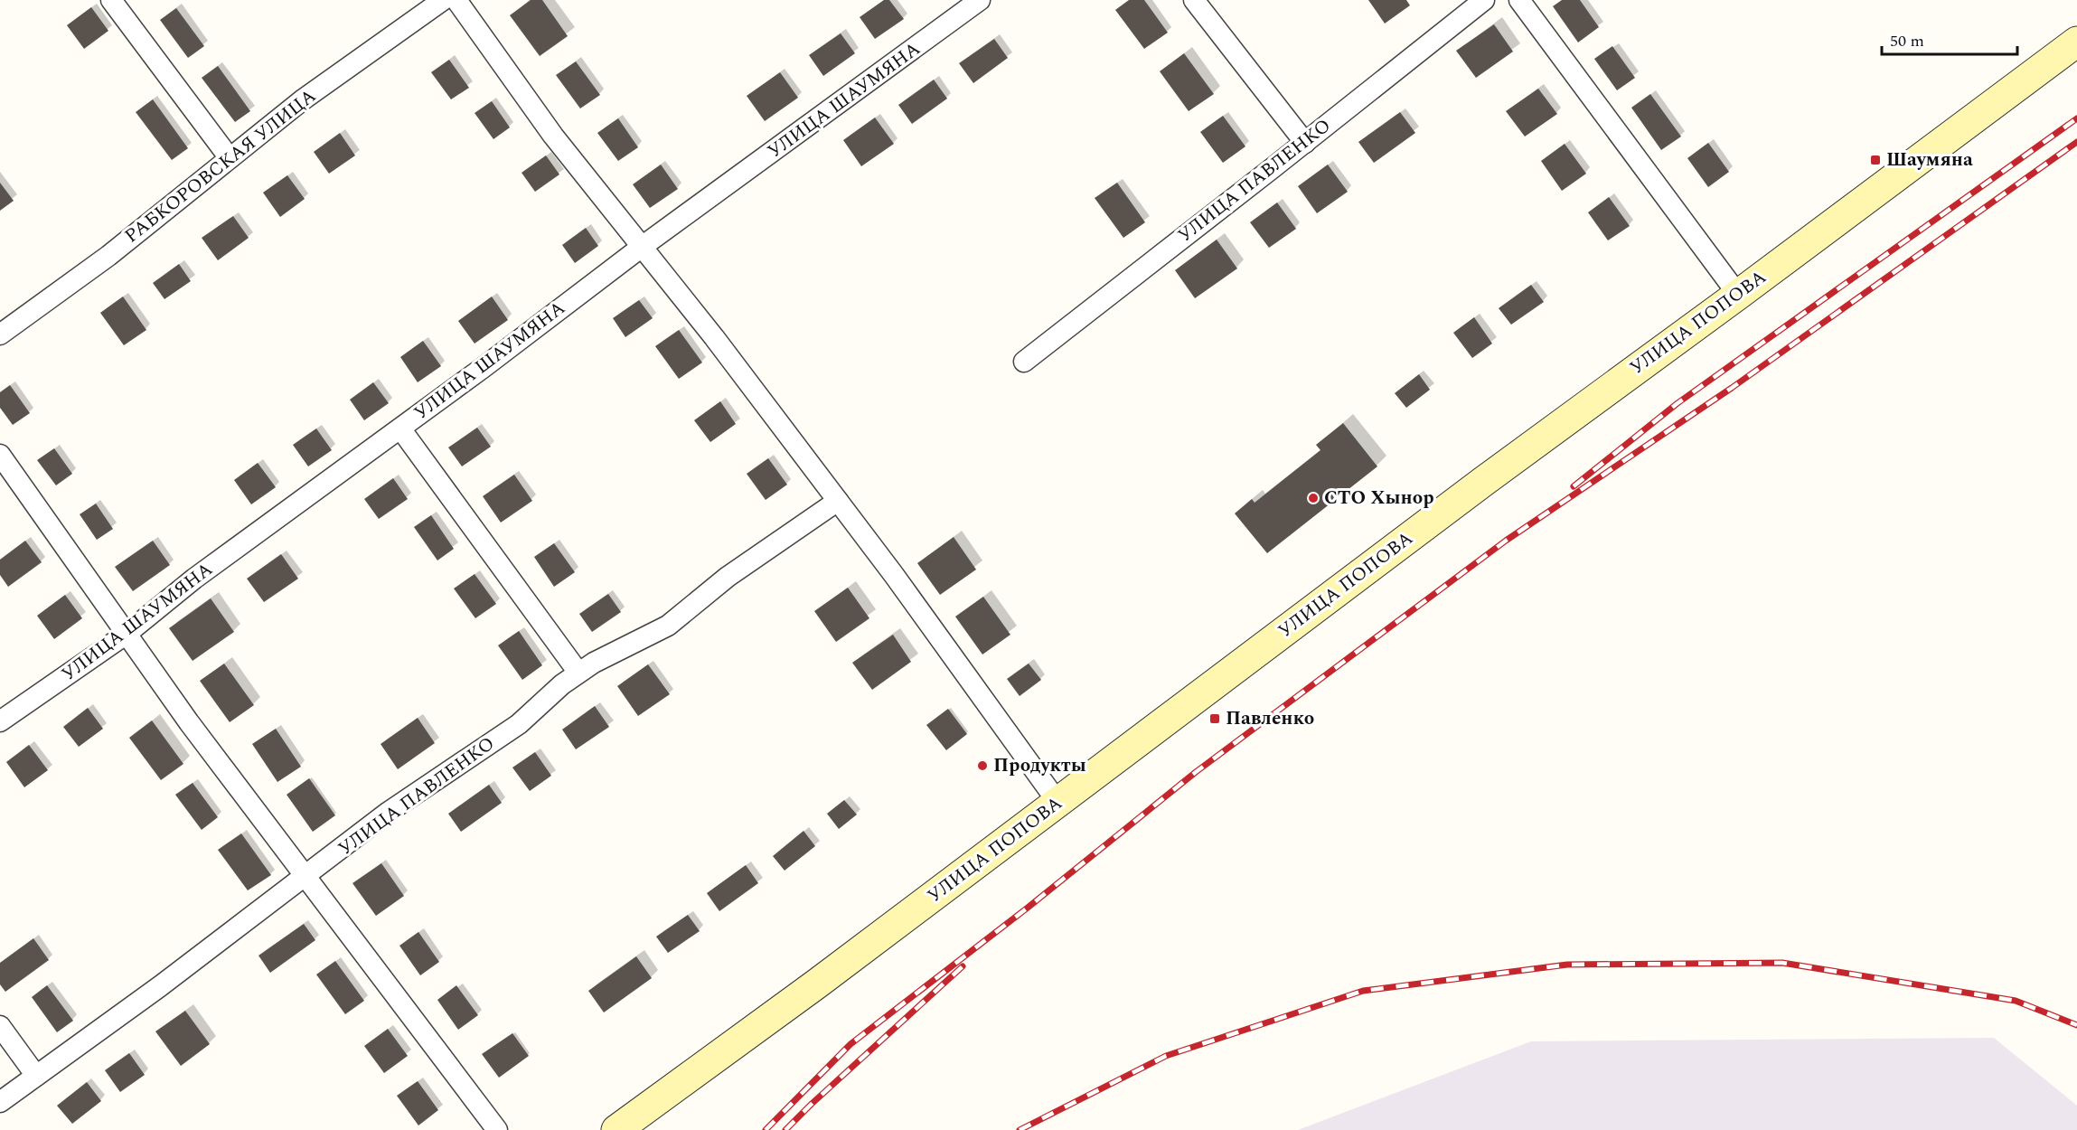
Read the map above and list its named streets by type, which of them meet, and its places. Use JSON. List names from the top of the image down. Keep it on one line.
{"streets":{"main road":["УЛИЦА ПОПОВА"],"street":["УЛИЦА ШАУМЯНА","РАБКОРОВСКАЯ УЛИЦА","УЛИЦА ПАВЛЕНКО"]},"places":{"transit":["Шаумяна","Павленко"],"other":["СТО Хынор","Продукты"]},"scale_bar":"50 m"}
